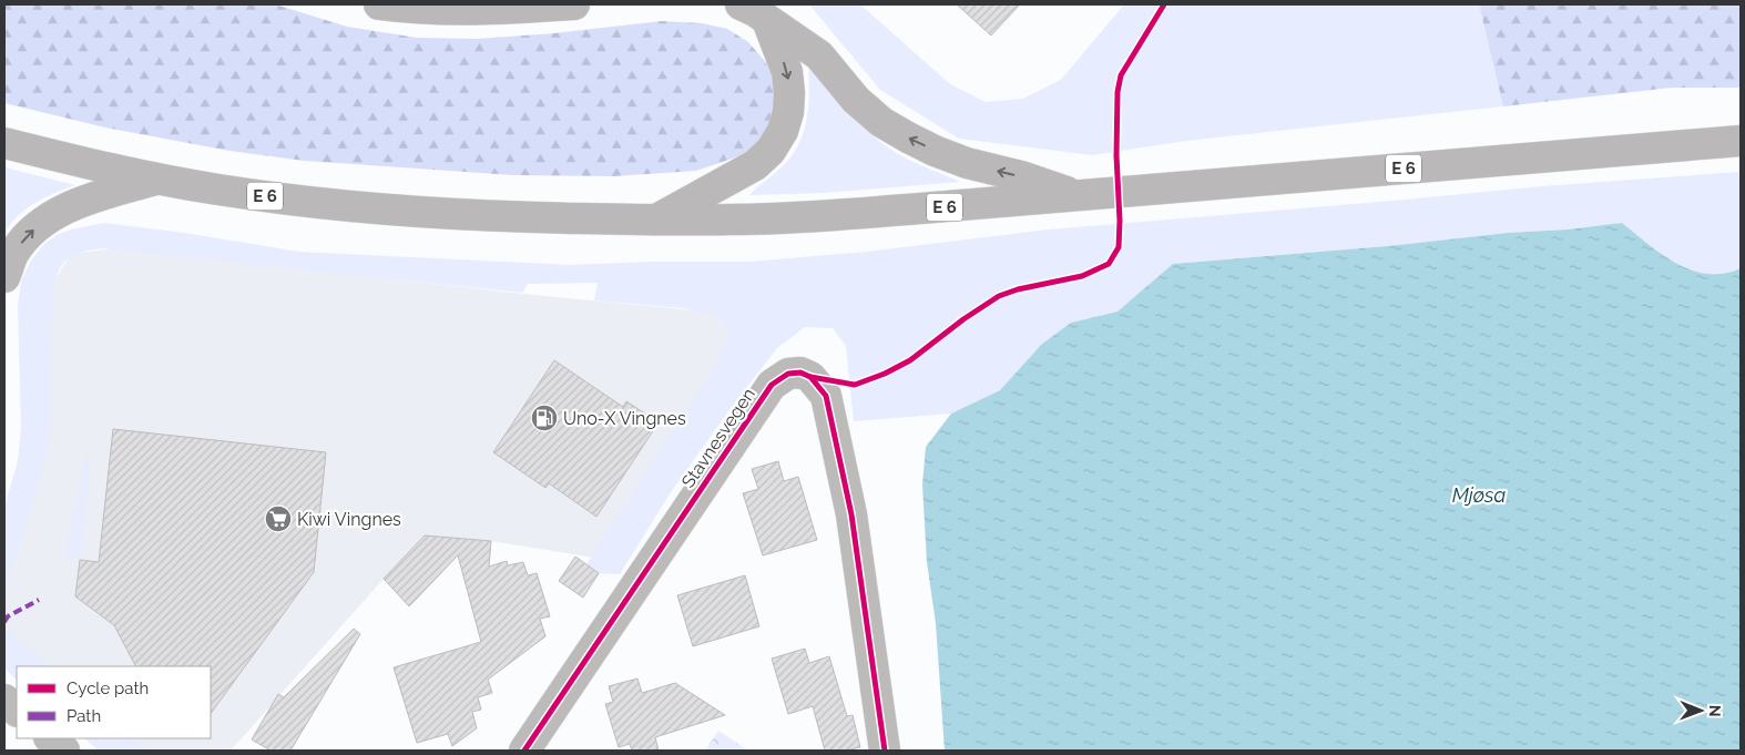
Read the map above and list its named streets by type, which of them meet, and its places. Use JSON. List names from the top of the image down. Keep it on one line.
{"streets":{"highway":["E 6"],"street":["Stavnesvegen"]},"water":["Mjøsa"],"places":{"fuel station":["Uno-X Vingnes"],"supermarket":["Kiwi Vingnes"]},"legend":["Cycle path","Path"],"north":"right"}
